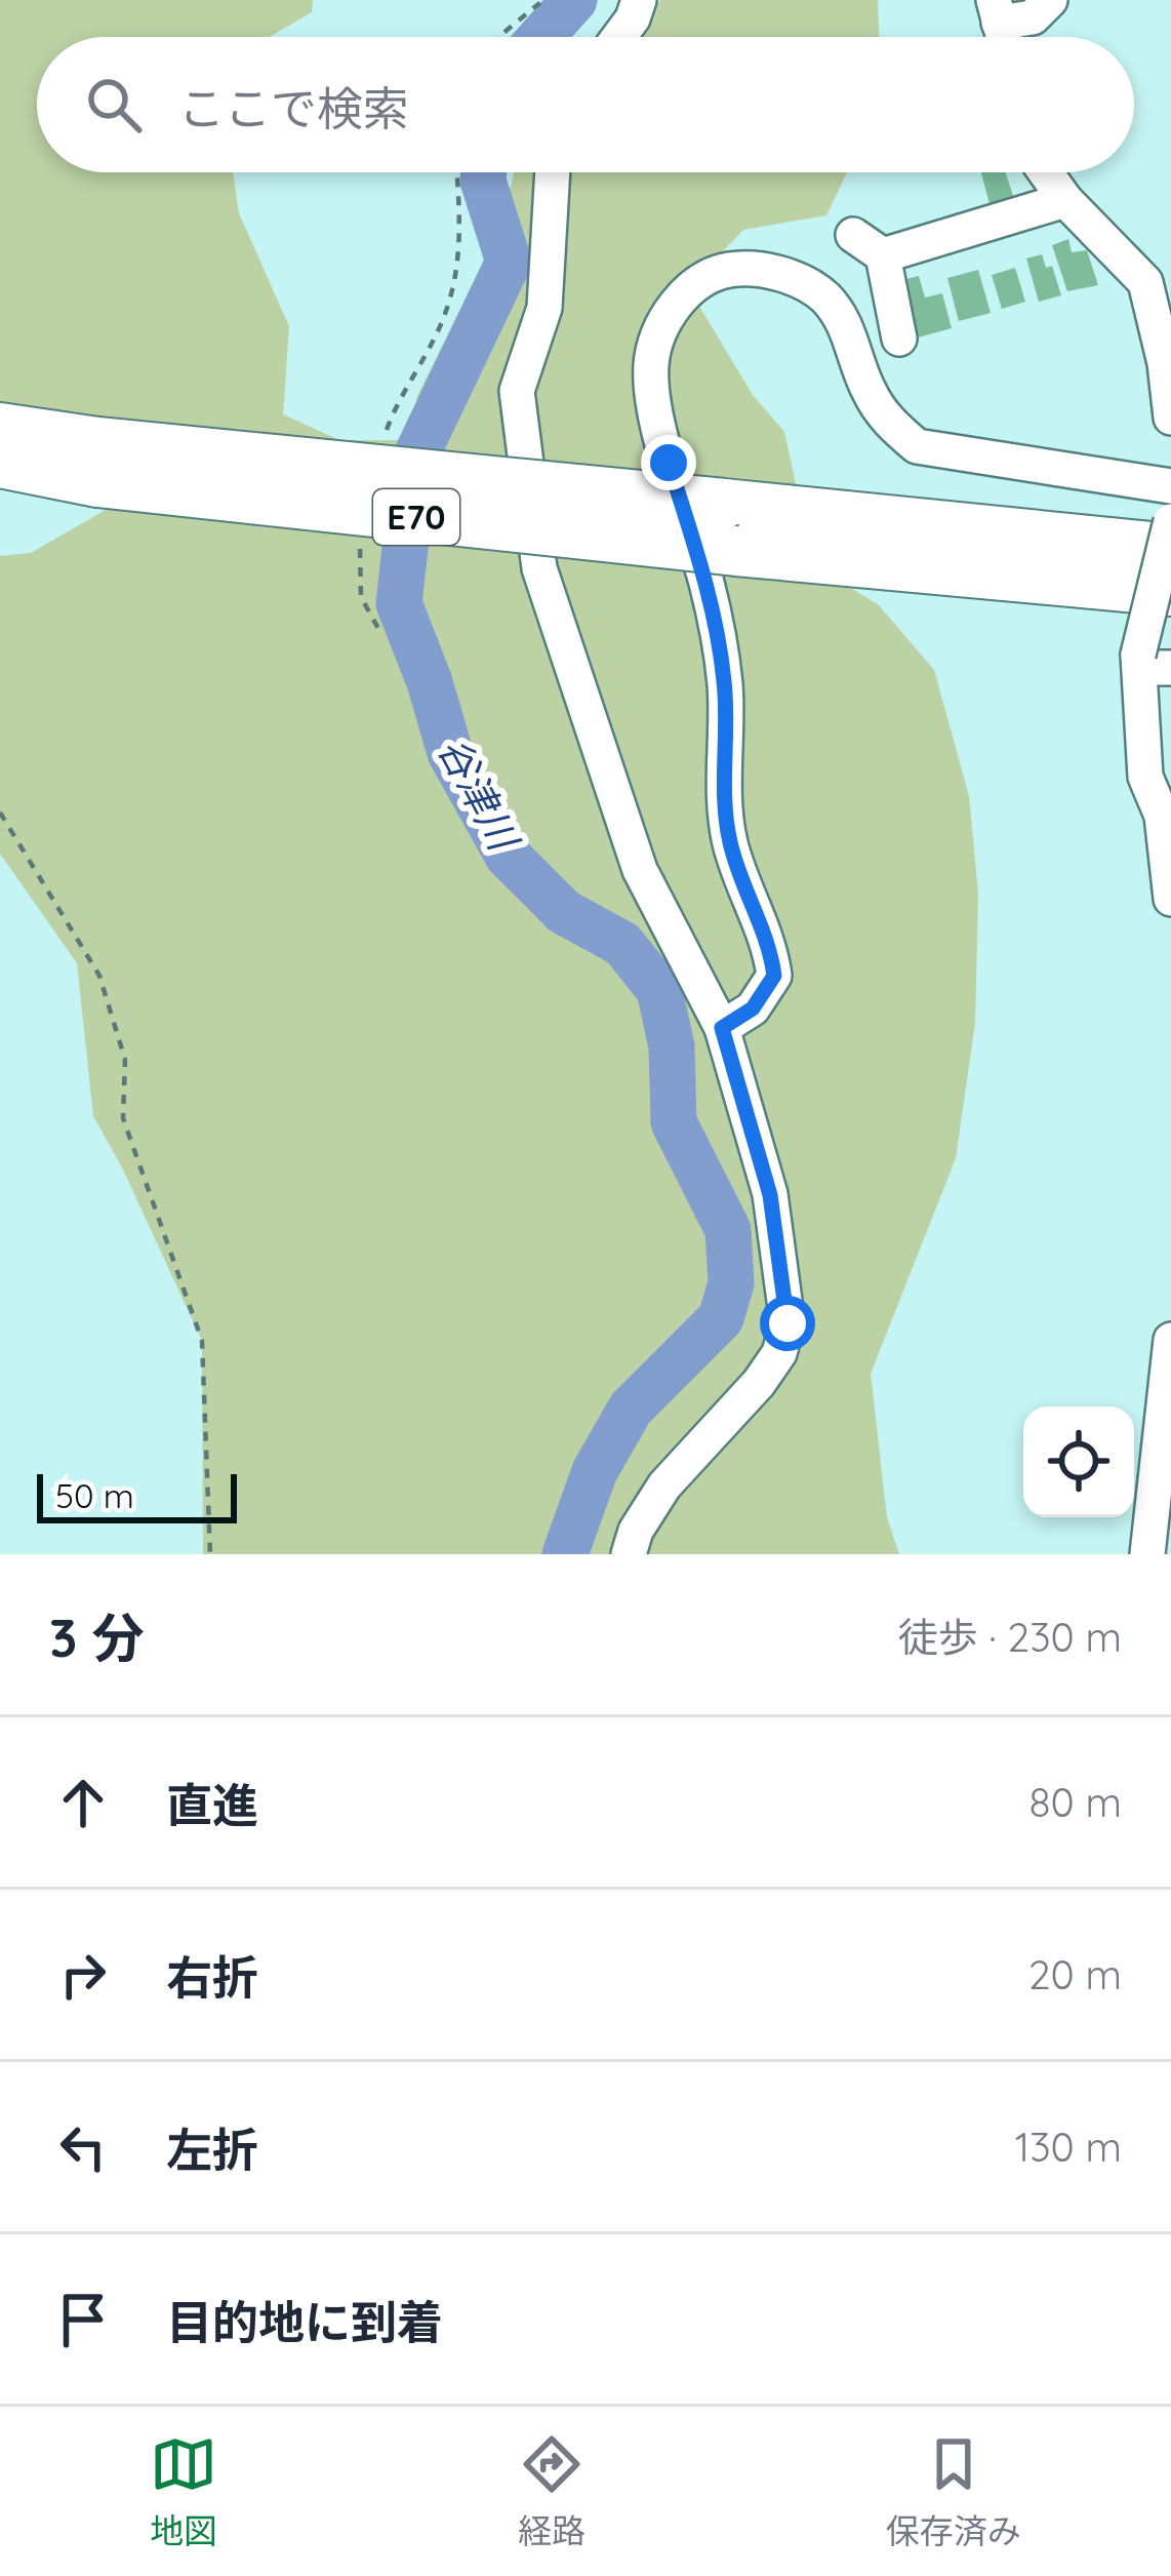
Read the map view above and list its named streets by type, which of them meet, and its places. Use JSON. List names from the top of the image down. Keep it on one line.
{"streets":{"highway":["E70"]},"water":["谷津川"],"scale_bar":"50 m","page":{"search":"ここで検索","scale":"50 m","heading":["3 分","徒歩 · 230 m"],"list":[["直進","80 m"],["右折","20 m"],["左折","130 m"],"目的地に到着"],"nav":["地図","経路","保存済み"]}}
